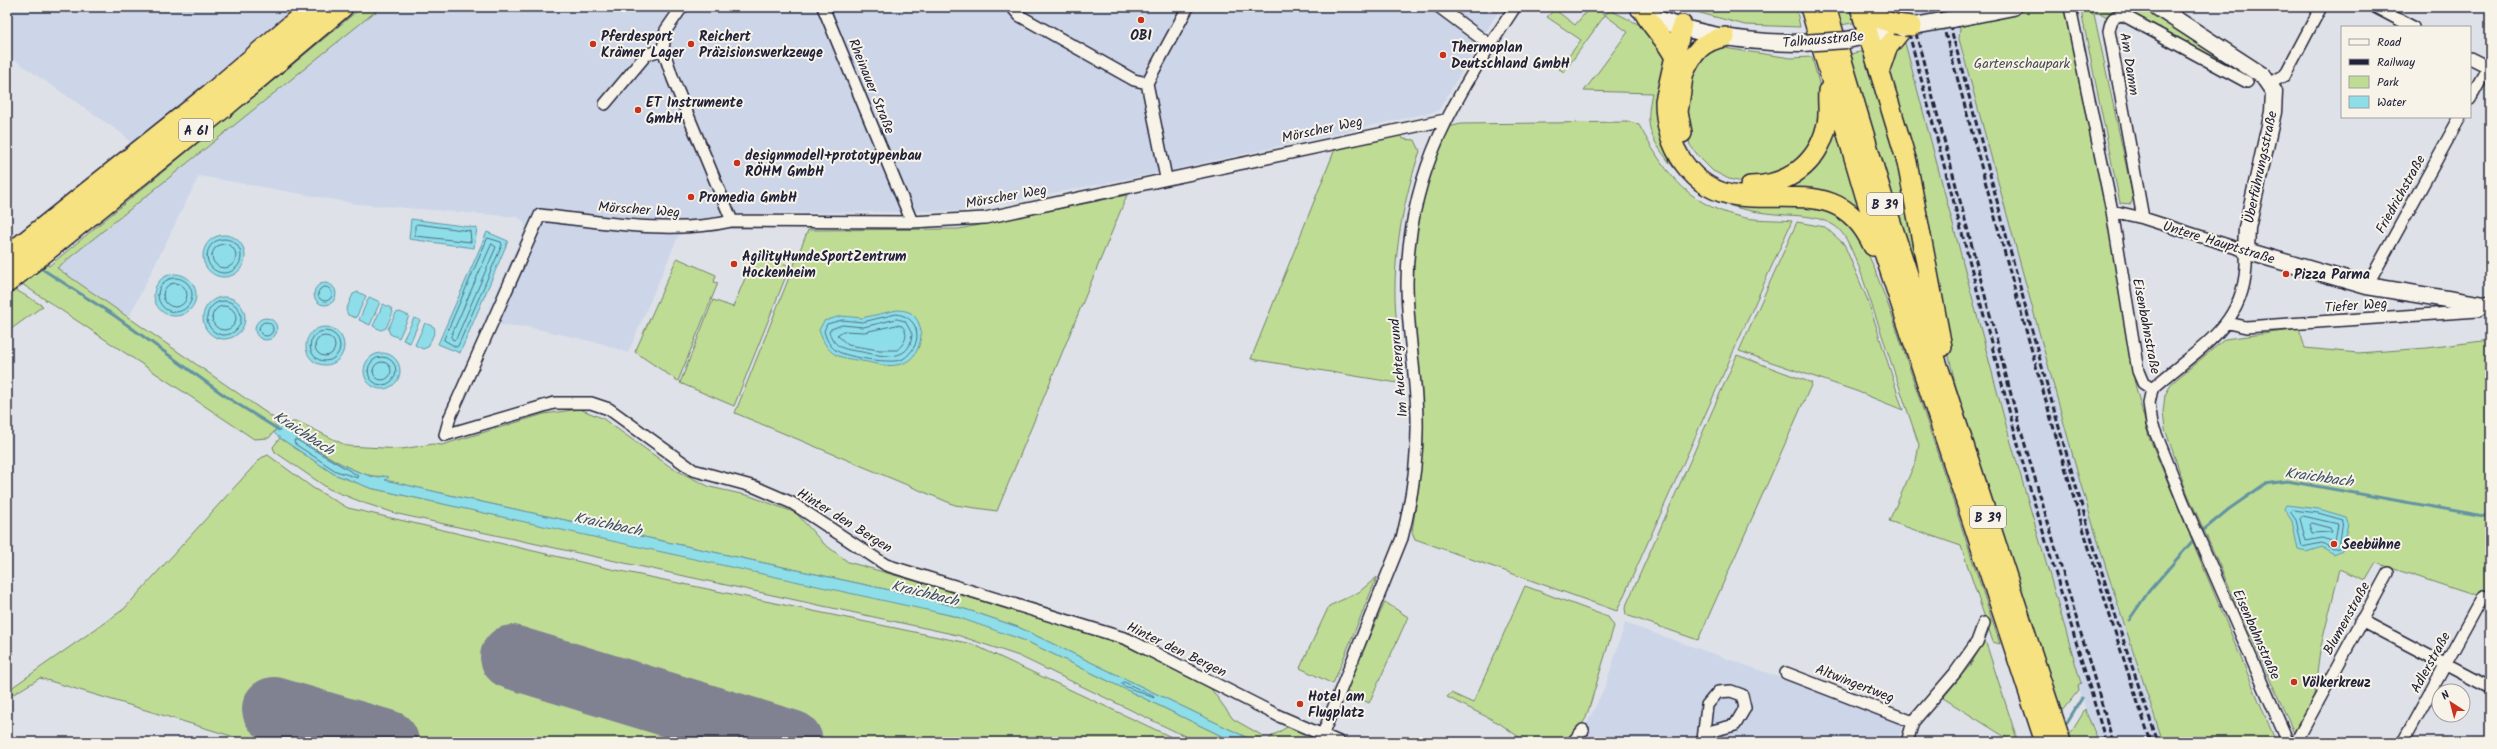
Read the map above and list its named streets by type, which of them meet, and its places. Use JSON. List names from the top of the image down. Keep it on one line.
{"streets":{"highway":["A 61","B 39"],"main road":["Talhausstraße","Überführungsstraße","Untere Hauptstraße"],"street":["Am Damm","Rheinauer Straße","Mörscher Weg","Friedrichstraße","Tiefer Weg","Eisenbahnstraße","Im Auchtergrund","Hinter den Bergen","Blumenstraße","Adlerstraße","Altwingertweg"]},"crossings":[["Am Damm","Untere Hauptstraße"],["Rheinauer Straße","Mörscher Weg"],["Mörscher Weg","Im Auchtergrund"],["Mörscher Weg","Hinter den Bergen"],["Überführungsstraße","Untere Hauptstraße"],["Friedrichstraße","Untere Hauptstraße"],["Untere Hauptstraße","Tiefer Weg"],["Untere Hauptstraße","Eisenbahnstraße"],["Im Auchtergrund","Hinter den Bergen"]],"water":["Kraichbach"],"parks":["Gartenschaupark"],"places":["OBI","Pferdesport Krämer Lager","Reichert Präzisionswerkzeuge","Thermoplan Deutschland GmbH","ET Instrumente GmbH","designmodell+prototypenbau RÖHM GmbH","Promedia GmbH","AgilityHundeSportZentrum Hockenheim","Pizza Parma","Seebühne","Völkerkreuz","Hotel am Flugplatz"],"legend":["Road","Railway","Park","Water"],"north":"top left"}
